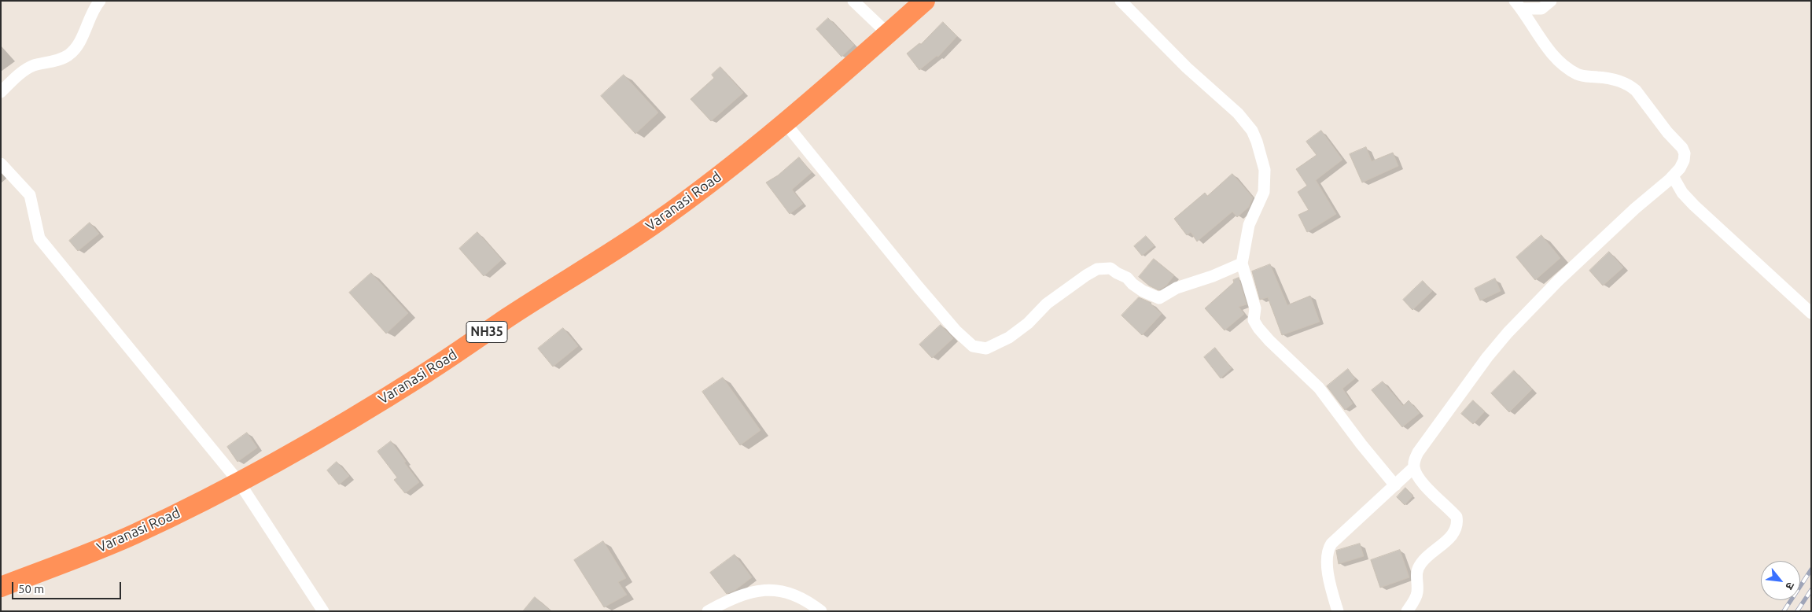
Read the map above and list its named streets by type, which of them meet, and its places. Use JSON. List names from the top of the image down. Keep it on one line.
{"streets":{"highway":["Varanasi Road","NH35"]},"scale_bar":"50 m","north":"bottom right"}
